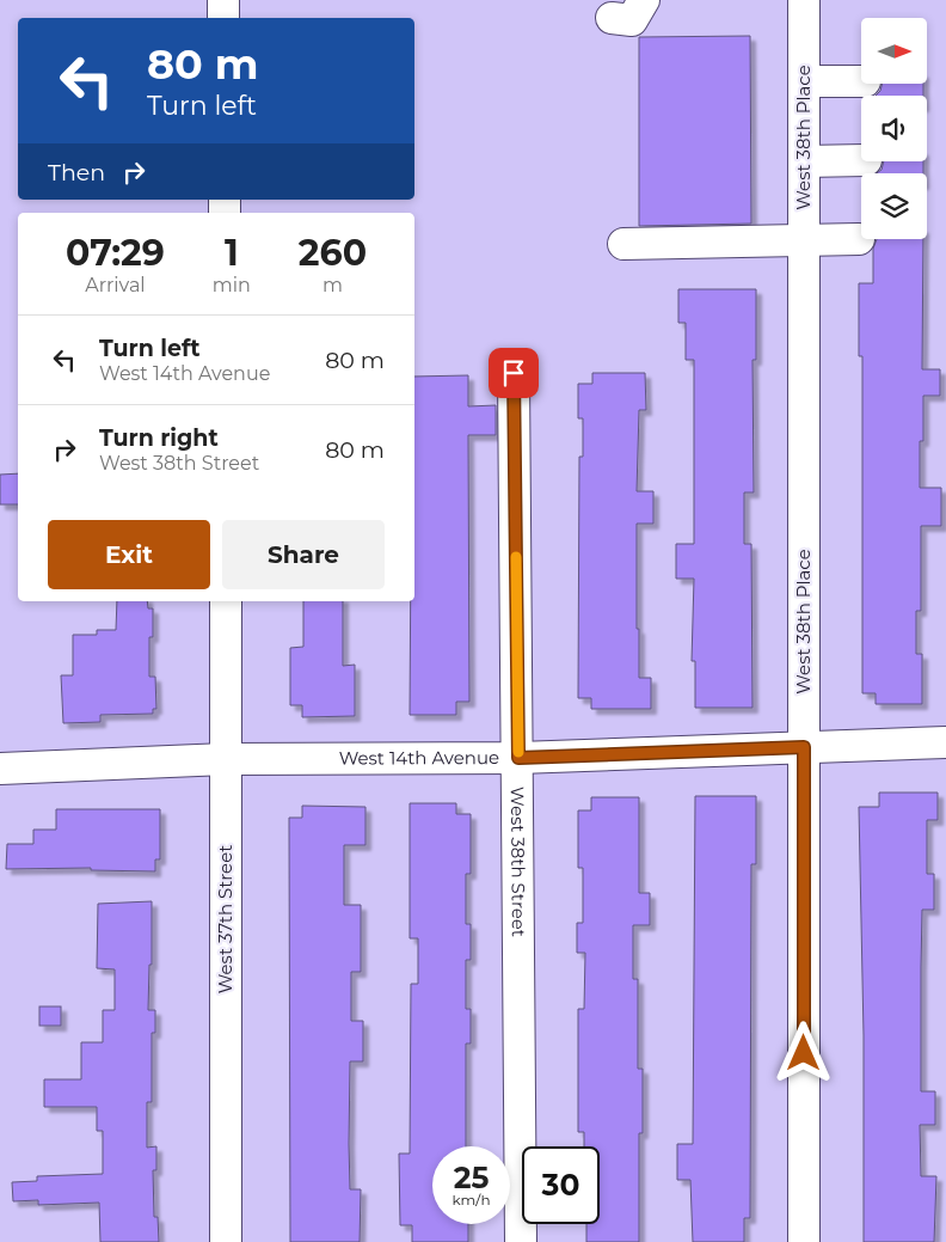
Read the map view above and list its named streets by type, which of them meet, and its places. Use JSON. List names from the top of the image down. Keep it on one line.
{"streets":{"street":["West 38th Place","West 14th Avenue","West 38th Street","West 37th Street"]},"crossings":[["West 38th Place","West 14th Avenue"],["West 14th Avenue","West 38th Street"],["West 14th Avenue","West 37th Street"]],"north":"right","page":{"turn":["80 m","Turn left"],"then":"Then","eta":["07:29","Arrival","1","min","260","m"],"list":[{"name":"Turn left","note":"West 14th Avenue","value":"80 m"},{"name":"Turn right","note":"West 38th Street","value":"80 m"}],"buttons":["Exit","Share"],"speed":"25 km/h","limit":"30"}}
